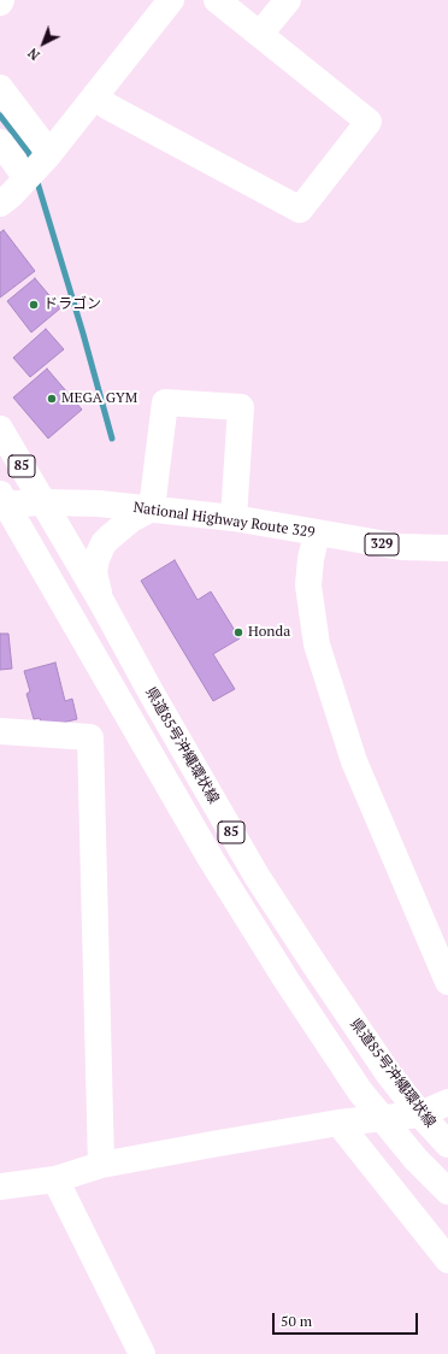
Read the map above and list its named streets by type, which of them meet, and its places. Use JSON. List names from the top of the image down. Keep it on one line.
{"streets":{"main road":["85","National Highway Route 329","329","県道85号沖縄環状線"]},"crossings":[["85","National Highway Route 329"],["National Highway Route 329","県道85号沖縄環状線"]],"places":["ドラゴン","MEGA GYM","Honda"],"scale_bar":"50 m","north":"bottom left"}
